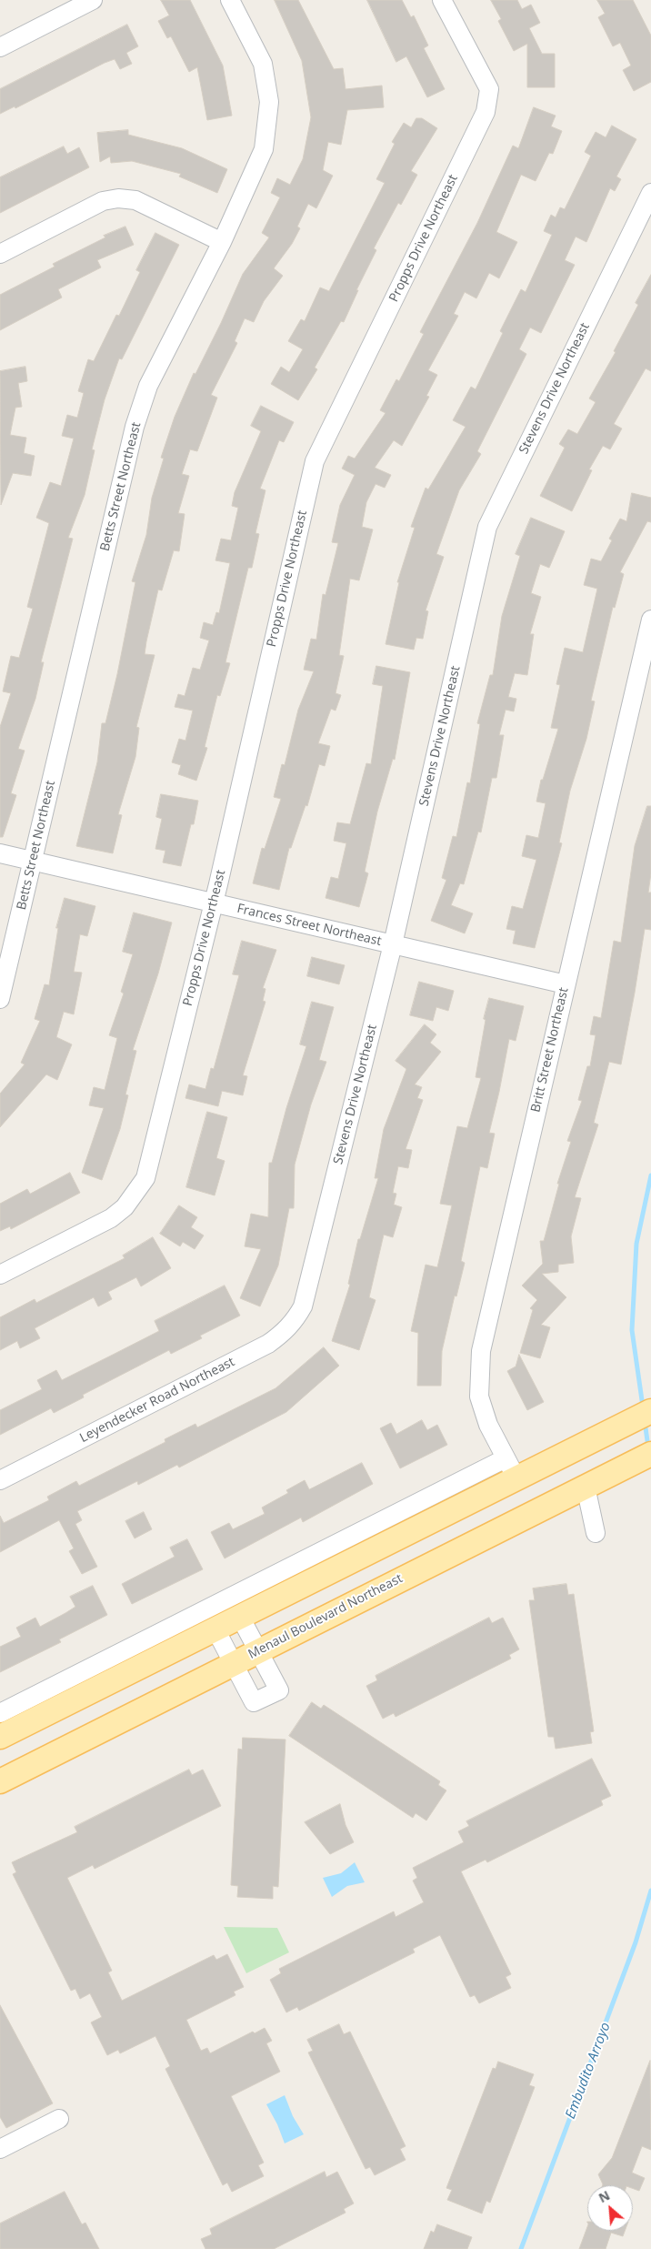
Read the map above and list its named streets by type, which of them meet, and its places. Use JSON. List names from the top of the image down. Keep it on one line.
{"streets":{"main road":["Menaul Boulevard Northeast"],"street":["Propps Drive Northeast","Stevens Drive Northeast","Betts Street Northeast","Frances Street Northeast","Britt Street Northeast","Leyendecker Road Northeast"]},"crossings":[["Propps Drive Northeast","Frances Street Northeast"],["Stevens Drive Northeast","Frances Street Northeast"],["Stevens Drive Northeast","Leyendecker Road Northeast"],["Betts Street Northeast","Frances Street Northeast"],["Frances Street Northeast","Britt Street Northeast"]],"water":["Embudito Arroyo"],"north":"top left"}
